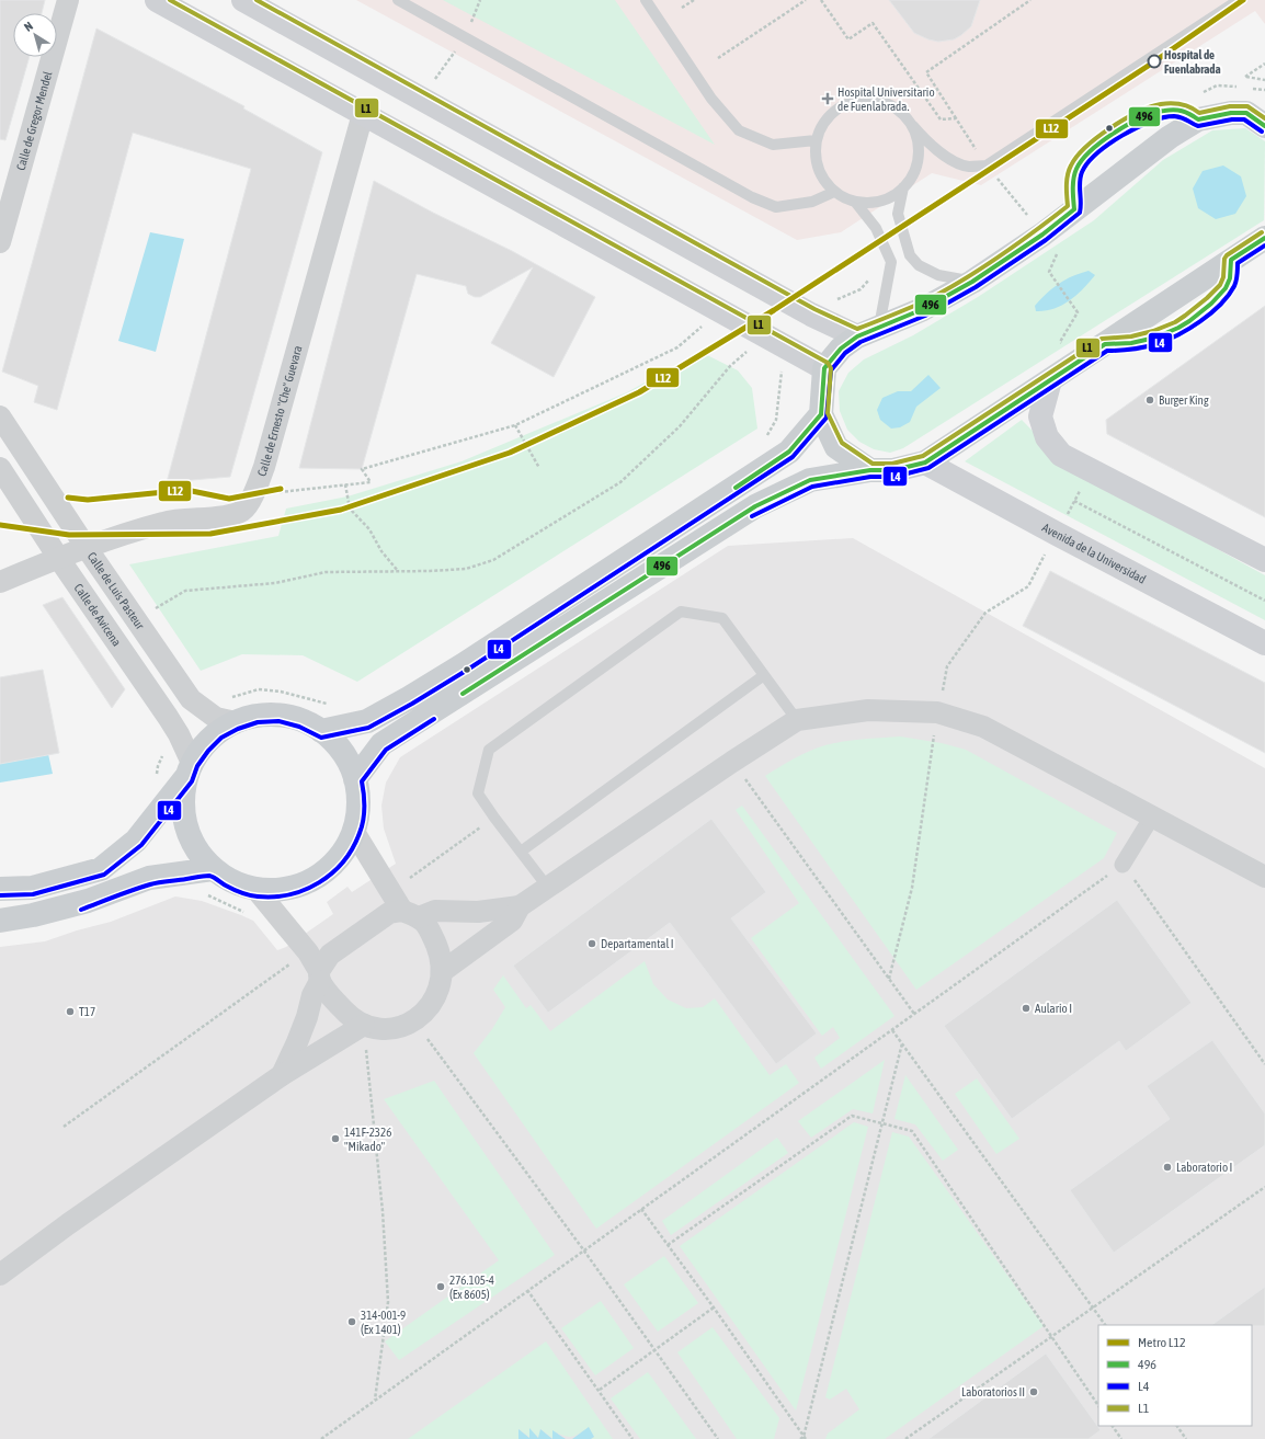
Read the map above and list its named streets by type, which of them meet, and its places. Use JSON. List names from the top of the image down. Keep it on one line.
{"streets":{"main road":["Avenida de la Universidad"],"street":["Calle de Gregor Mendel","Calle de Ernesto \"Che\" Guevara","Calle de Luis Pasteur","Calle de Avicena"]},"crossings":[["Calle de Ernesto \"Che\" Guevara","Calle de Luis Pasteur"],["Calle de Ernesto \"Che\" Guevara","Calle de Avicena"]],"places":{"other":["Hospital de Fuenlabrada","Burger King","Departamental I","Aulario I","T17","141F-2326 \"Mikado\"","Laboratorio I","276.105-4 (Ex 8605)","314-001-9 (Ex 1401)","Laboratorios II"],"health":["Hospital Universitario de Fuenlabrada."]},"lines":["metro line L12","transit line L1","transit line 496","transit line L4"],"legend":["Metro L12","496","L4","L1"],"north":"top left"}
